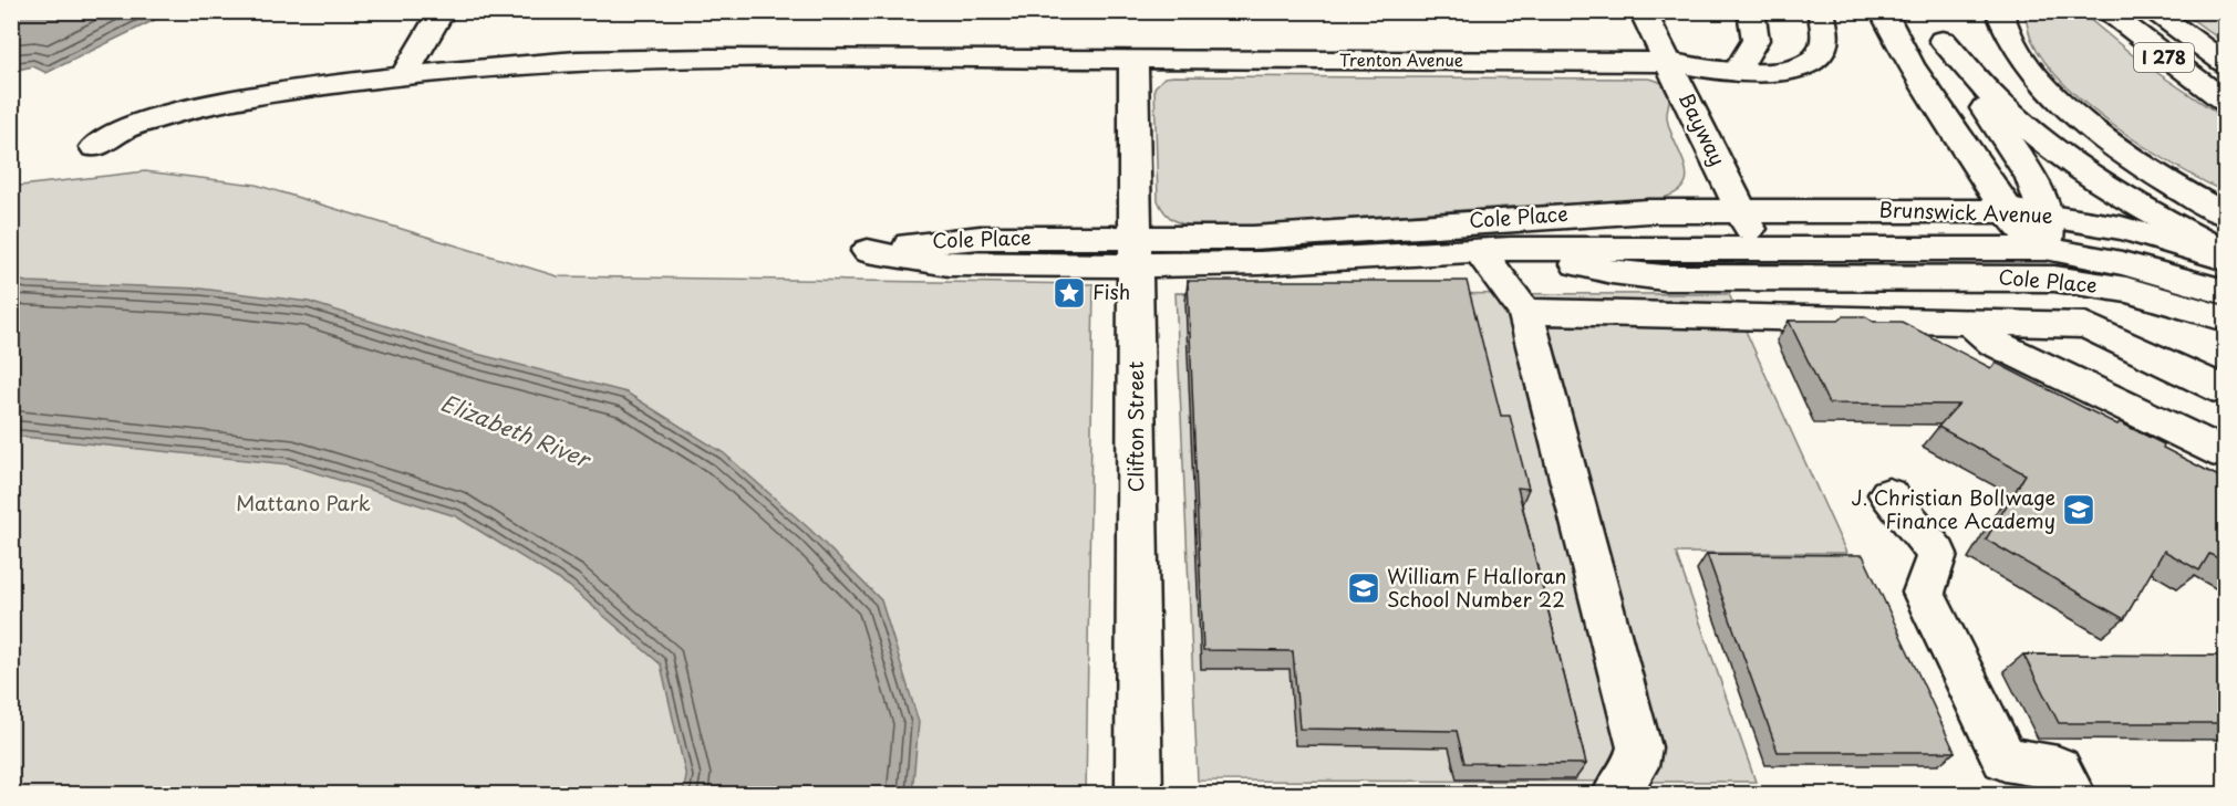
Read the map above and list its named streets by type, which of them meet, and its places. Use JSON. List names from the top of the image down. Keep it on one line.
{"streets":{"main road":["I 278","Trenton Avenue","Bayway","Brunswick Avenue","Cole Place","Clifton Street"]},"crossings":[["Trenton Avenue","Bayway"],["Trenton Avenue","Clifton Street"],["Bayway","Brunswick Avenue"],["Bayway","Cole Place"],["Brunswick Avenue","Cole Place"],["Cole Place","Clifton Street"]],"water":["Elizabeth River"],"parks":["Mattano Park"],"places":{"place":["Fish"],"school or university":["J. Christian Bollwage Finance Academy","William F Halloran School Number 22"]}}
